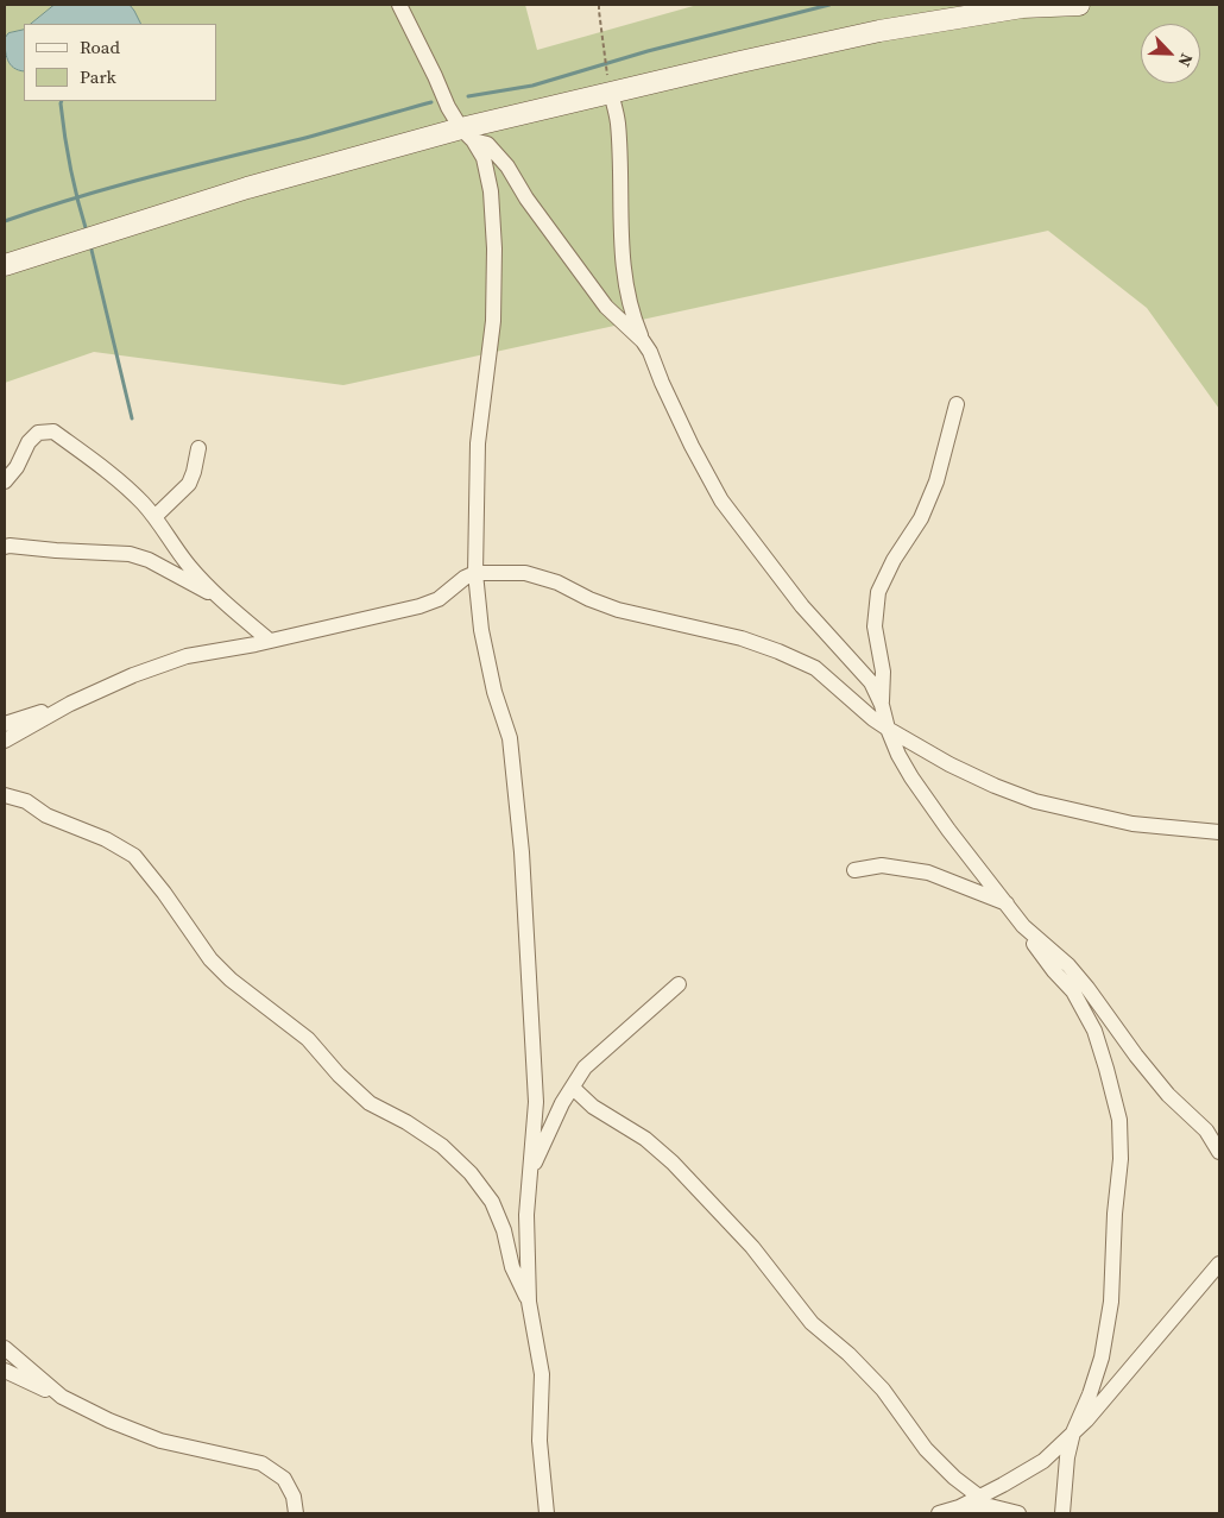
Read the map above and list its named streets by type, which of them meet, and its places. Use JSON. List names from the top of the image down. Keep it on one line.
{"legend":["Road","Park"],"north":"bottom right"}
